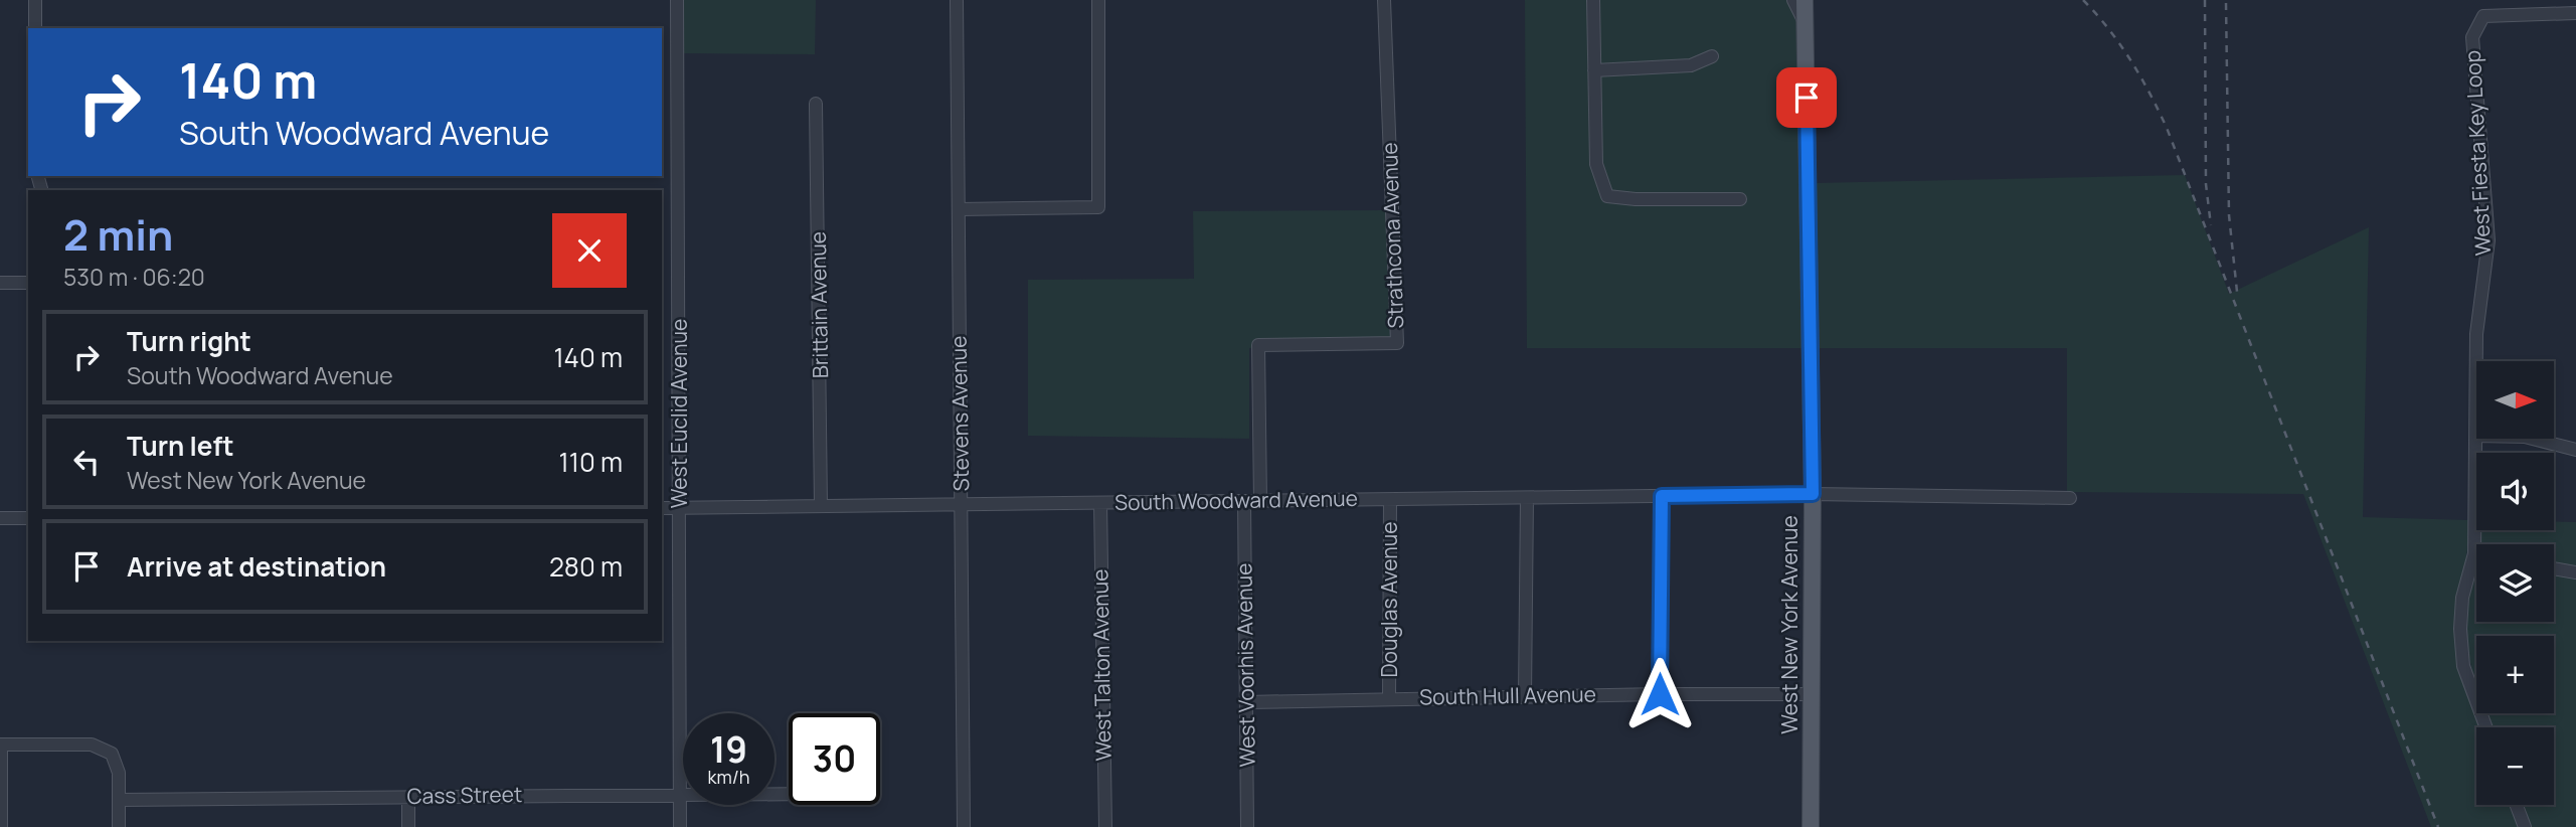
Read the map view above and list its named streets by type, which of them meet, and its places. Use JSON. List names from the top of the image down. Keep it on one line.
{"streets":{"main road":["West New York Avenue"],"street":["West Fiesta Key Loop","Strathcona Avenue","Brittain Avenue","West Euclid Avenue","Stevens Avenue","South Woodward Avenue","Douglas Avenue","West Talton Avenue","West Voorhis Avenue","South Hull Avenue","Cass Street"]},"crossings":[["Strathcona Avenue","South Woodward Avenue"],["Brittain Avenue","South Woodward Avenue"],["West Euclid Avenue","South Woodward Avenue"],["West Euclid Avenue","Cass Street"],["Stevens Avenue","South Woodward Avenue"],["South Woodward Avenue","Douglas Avenue"],["South Woodward Avenue","West New York Avenue"],["South Woodward Avenue","West Talton Avenue"],["South Woodward Avenue","West Voorhis Avenue"],["Douglas Avenue","South Hull Avenue"],["West New York Avenue","South Hull Avenue"],["West Voorhis Avenue","South Hull Avenue"]],"north":"right","page":{"turn":["140 m","South Woodward Avenue"],"heading":["2 min","530 m · 06:20"],"list":[{"name":"Turn right","note":"South Woodward Avenue","value":"140 m"},{"name":"Turn left","note":"West New York Avenue","value":"110 m"},{"name":"Arrive at destination","value":"280 m"}],"map_buttons":["+","−"],"speed":"19 km/h","limit":"30"}}
